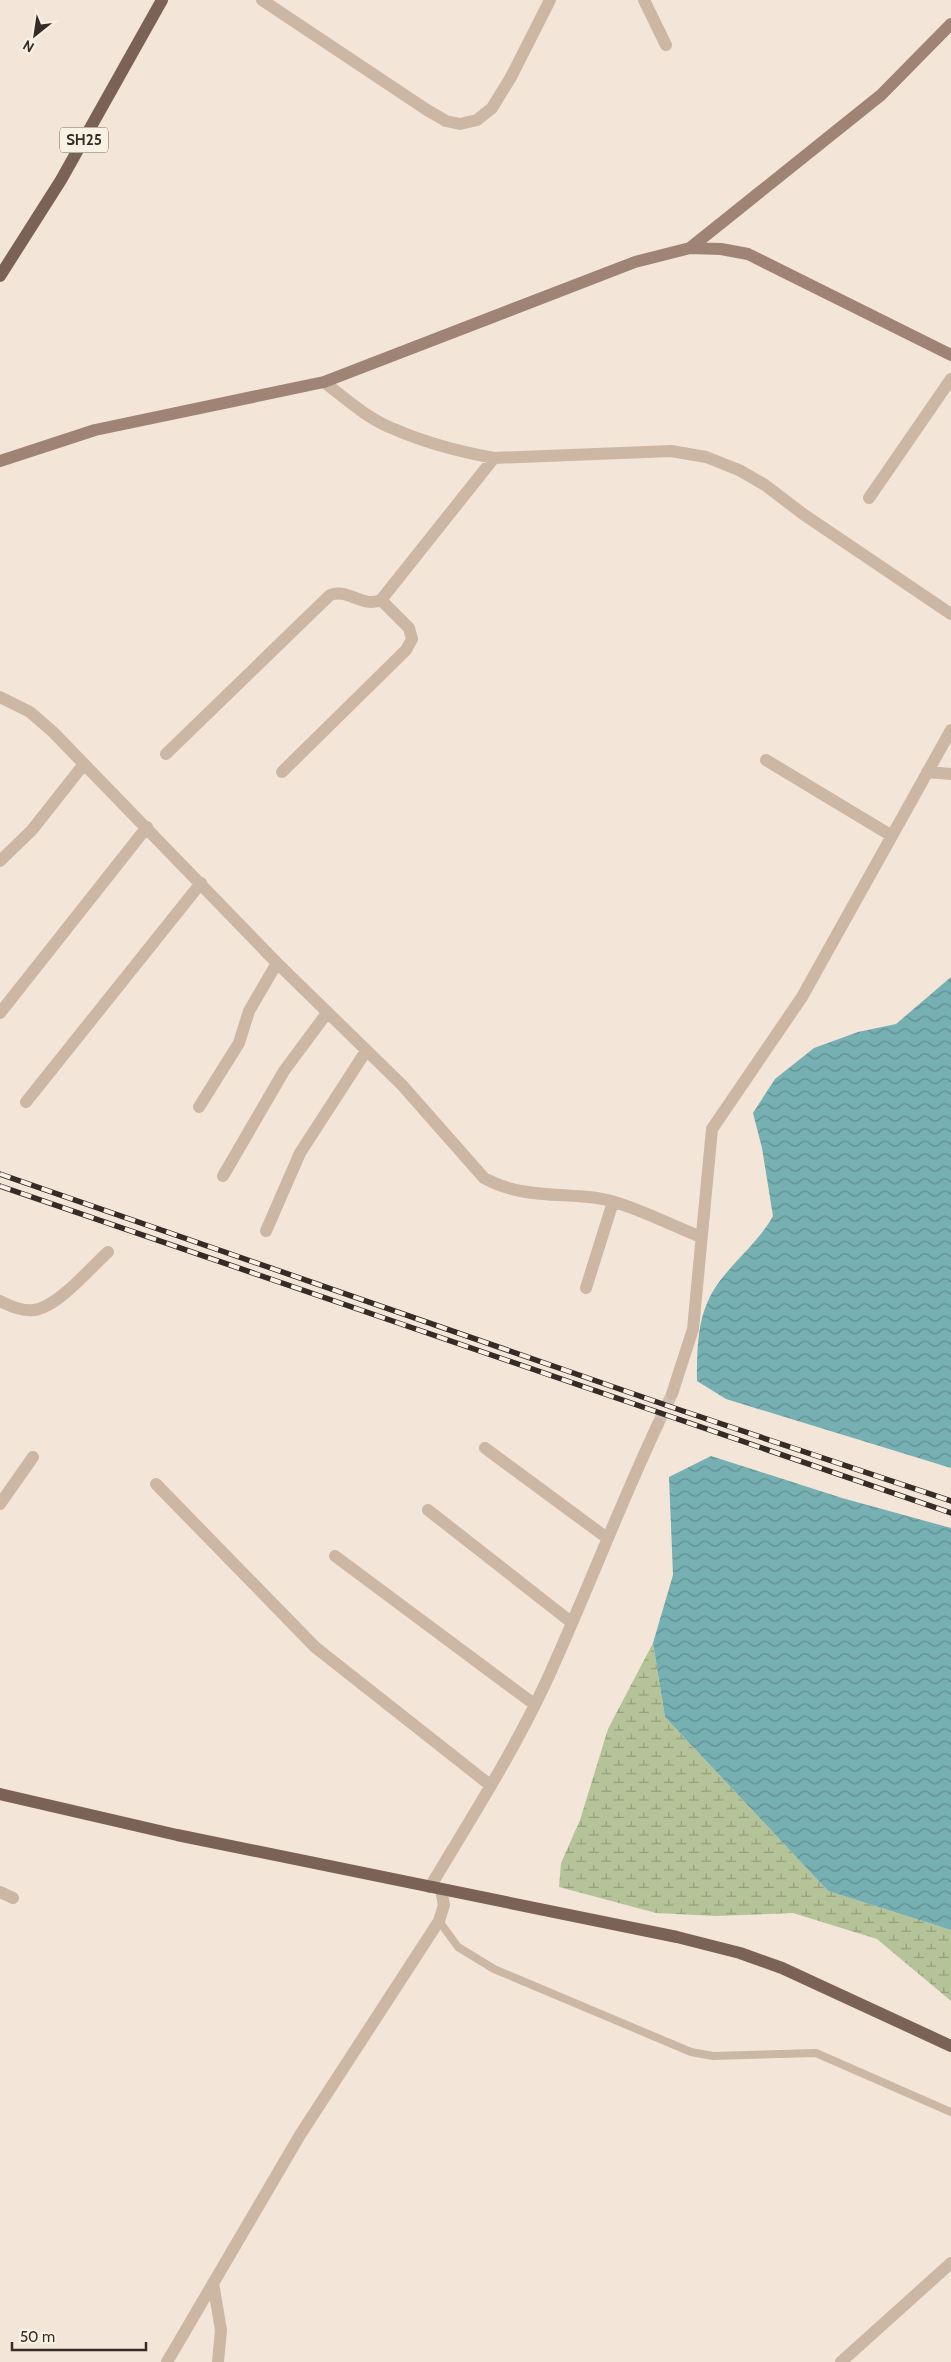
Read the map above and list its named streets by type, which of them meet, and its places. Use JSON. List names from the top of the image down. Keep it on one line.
{"streets":{"main road":["SH25"]},"scale_bar":"50 m","north":"bottom left"}
